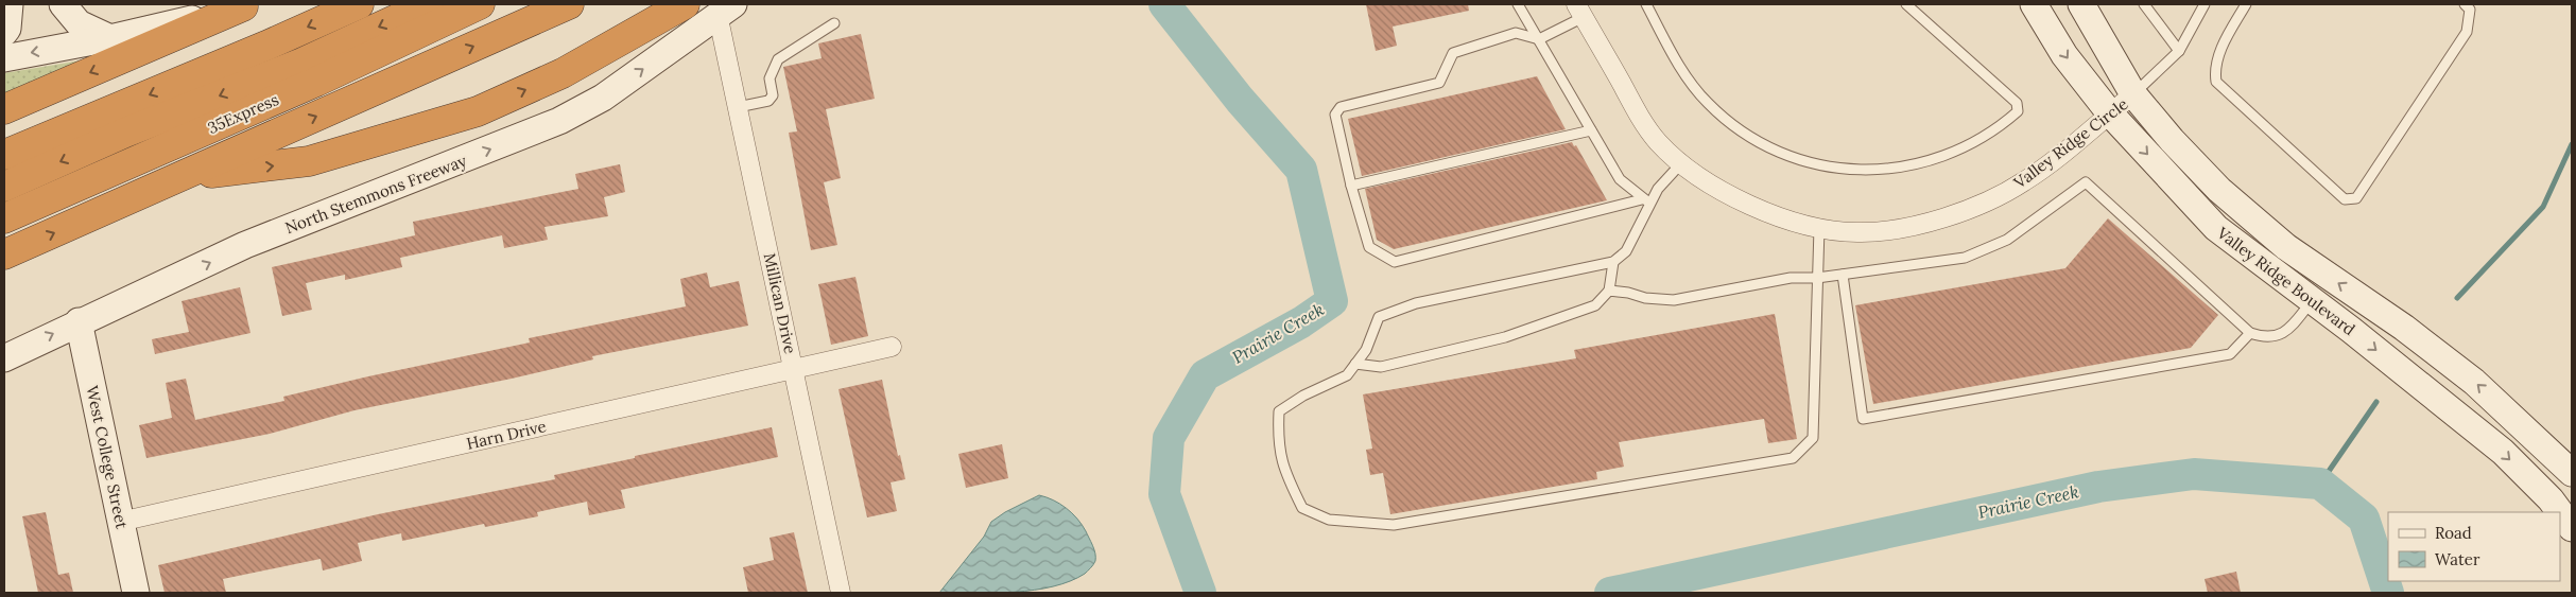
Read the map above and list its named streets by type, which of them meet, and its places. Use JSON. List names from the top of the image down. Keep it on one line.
{"streets":{"highway":["35Express"],"main road":["North Stemmons Freeway","Valley Ridge Boulevard","West College Street"],"street":["Valley Ridge Circle","Millican Drive","Harn Drive"]},"crossings":[["Valley Ridge Circle","Valley Ridge Boulevard"],["North Stemmons Freeway","Millican Drive"],["North Stemmons Freeway","West College Street"],["Millican Drive","Harn Drive"],["Harn Drive","West College Street"]],"one_way":["North Stemmons Freeway"],"water":["Prairie Creek"],"legend":["Road","Water"]}
